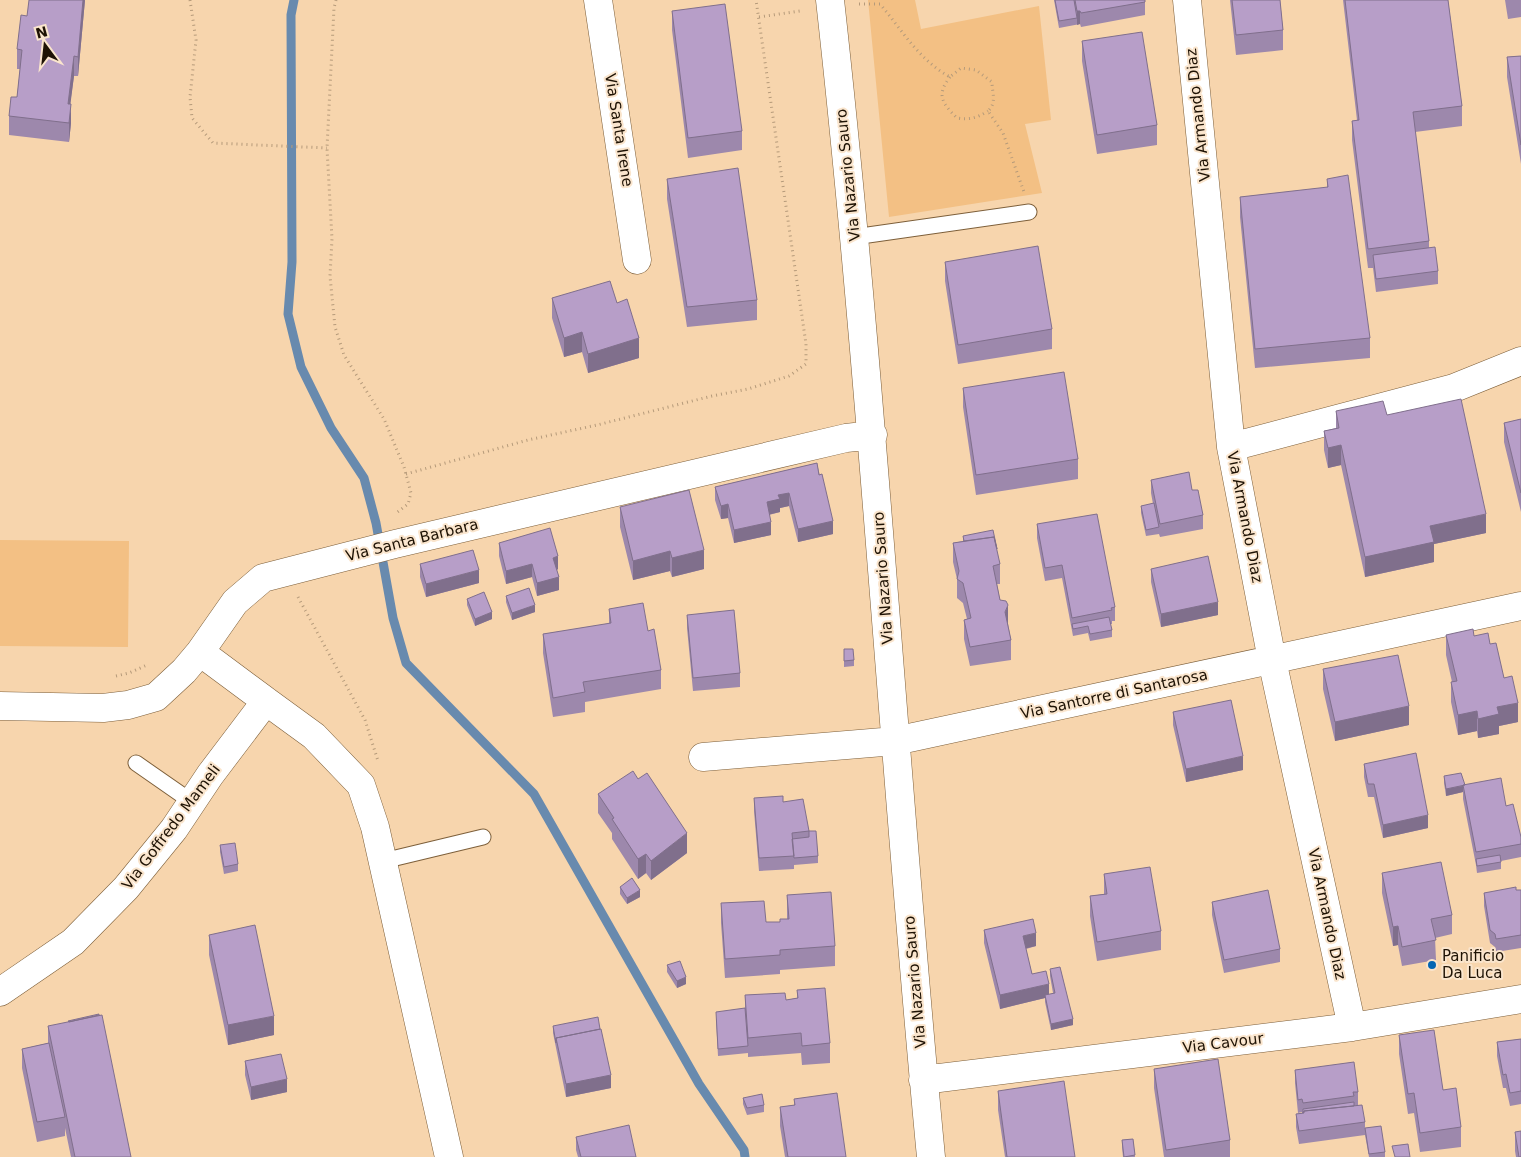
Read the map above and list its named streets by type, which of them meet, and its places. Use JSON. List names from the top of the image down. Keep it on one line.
{"streets":{"street":["Via Armando Diaz","Via Santa Irene","Via Nazario Sauro","Via Santa Barbara","Via Santorre di Santarosa","Via Goffredo Mameli","Via Cavour"]},"crossings":[["Via Armando Diaz","Via Santorre di Santarosa"],["Via Armando Diaz","Via Cavour"],["Via Nazario Sauro","Via Santa Barbara"],["Via Nazario Sauro","Via Santorre di Santarosa"],["Via Nazario Sauro","Via Cavour"]],"places":["Panificio Da Luca"],"north":"top"}
